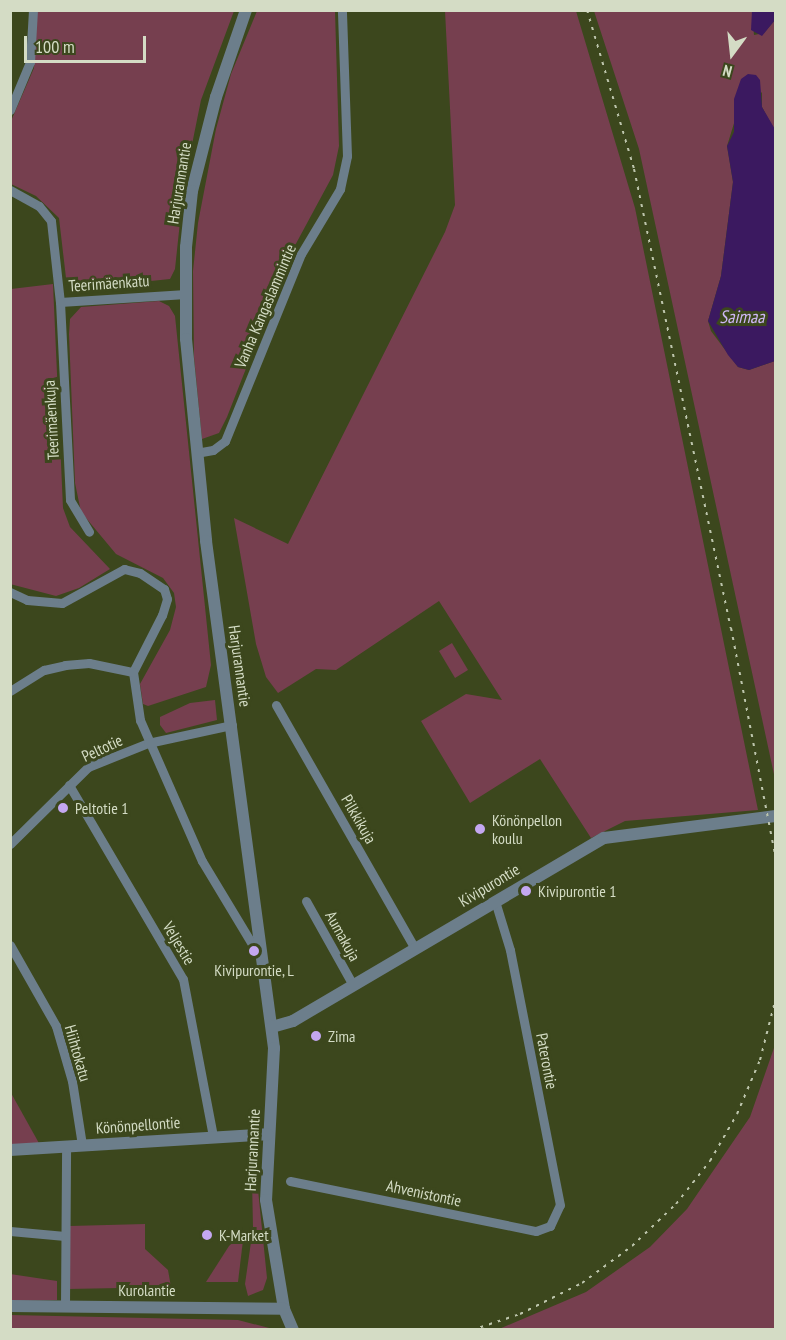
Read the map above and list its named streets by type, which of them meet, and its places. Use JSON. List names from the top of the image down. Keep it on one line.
{"streets":{"street":["Harjurannantie","Teerimäenkatu","Vanha Kangaslammintie","Teerimäenkuja","Peltotie","Pilkkikuja","Kivipurontie","Aumakuja","Veljestie","Hiihtokatu","Paterontie","Könönpellontie","Ahvenistontie","Kurolantie"]},"crossings":[["Harjurannantie","Teerimäenkatu"],["Harjurannantie","Vanha Kangaslammintie"],["Harjurannantie","Peltotie"],["Harjurannantie","Kivipurontie"],["Harjurannantie","Könönpellontie"],["Harjurannantie","Kurolantie"],["Teerimäenkatu","Teerimäenkuja"],["Peltotie","Veljestie"],["Pilkkikuja","Kivipurontie"],["Kivipurontie","Aumakuja"],["Kivipurontie","Paterontie"],["Veljestie","Könönpellontie"],["Hiihtokatu","Könönpellontie"],["Paterontie","Ahvenistontie"]],"water":["Saimaa"],"places":["Peltotie 1","Könönpellon koulu","Kivipurontie 1","Kivipurontie, L","Zima","K-Market"],"scale_bar":"100 m","north":"bottom"}
